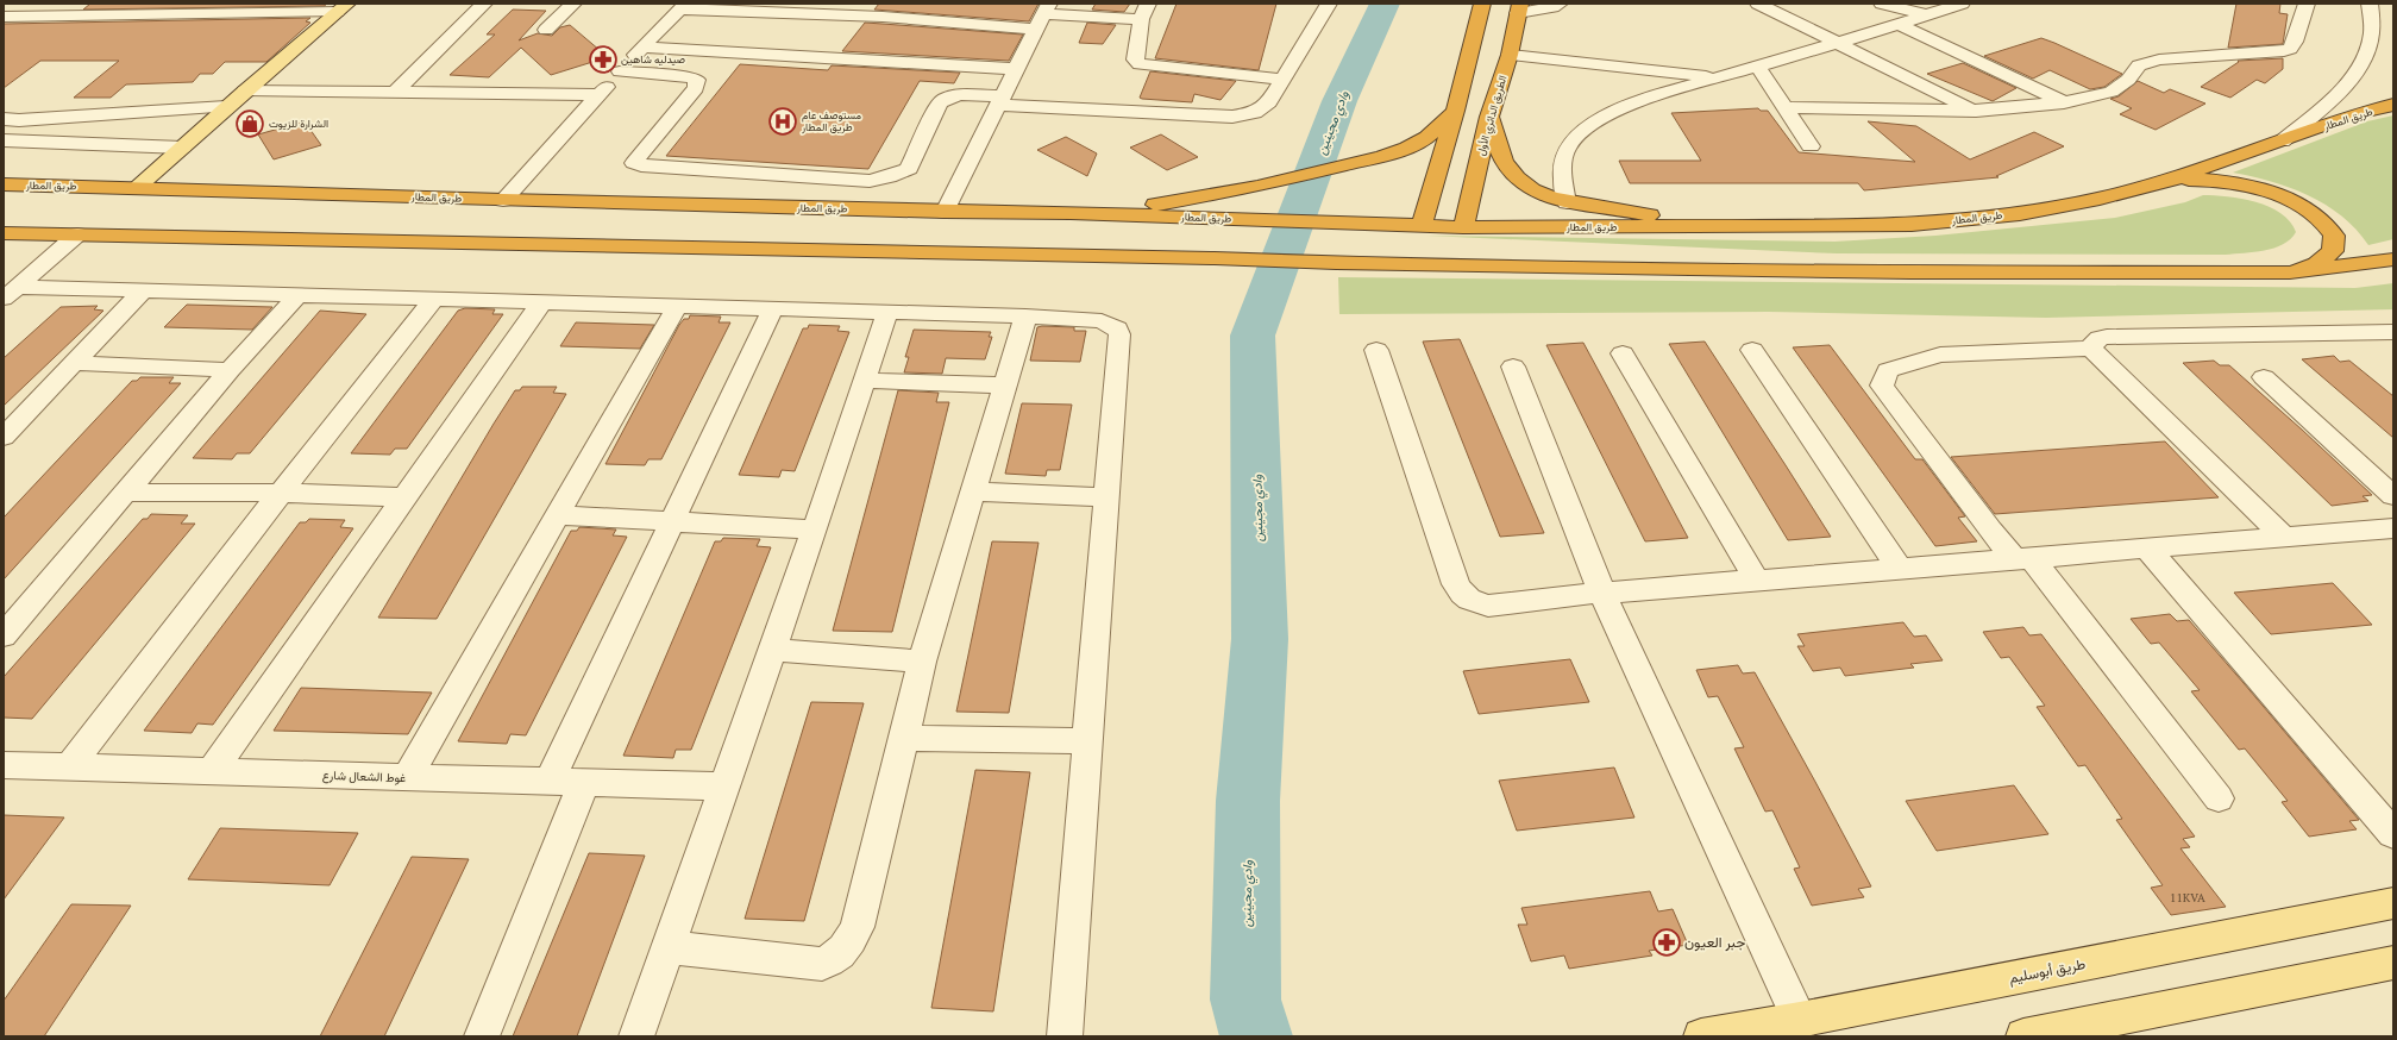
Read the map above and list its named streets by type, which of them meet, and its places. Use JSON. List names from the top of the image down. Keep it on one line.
{"streets":{"highway":["الطريق الدائري الأول","طريق المطار"],"main road":["طريق أبوسليم"],"street":["غوط الشعال شارع"]},"crossings":[["الطريق الدائري الأول","طريق المطار"]],"water":["وادي مجينين"],"places":{"pharmacy":["صيدليه شاهين","جبر العيون"],"hospital":["مستوصف عام طريق المطار"],"shop":["الشرارة للزيوت"]},"house_numbers":["11KVA"]}
